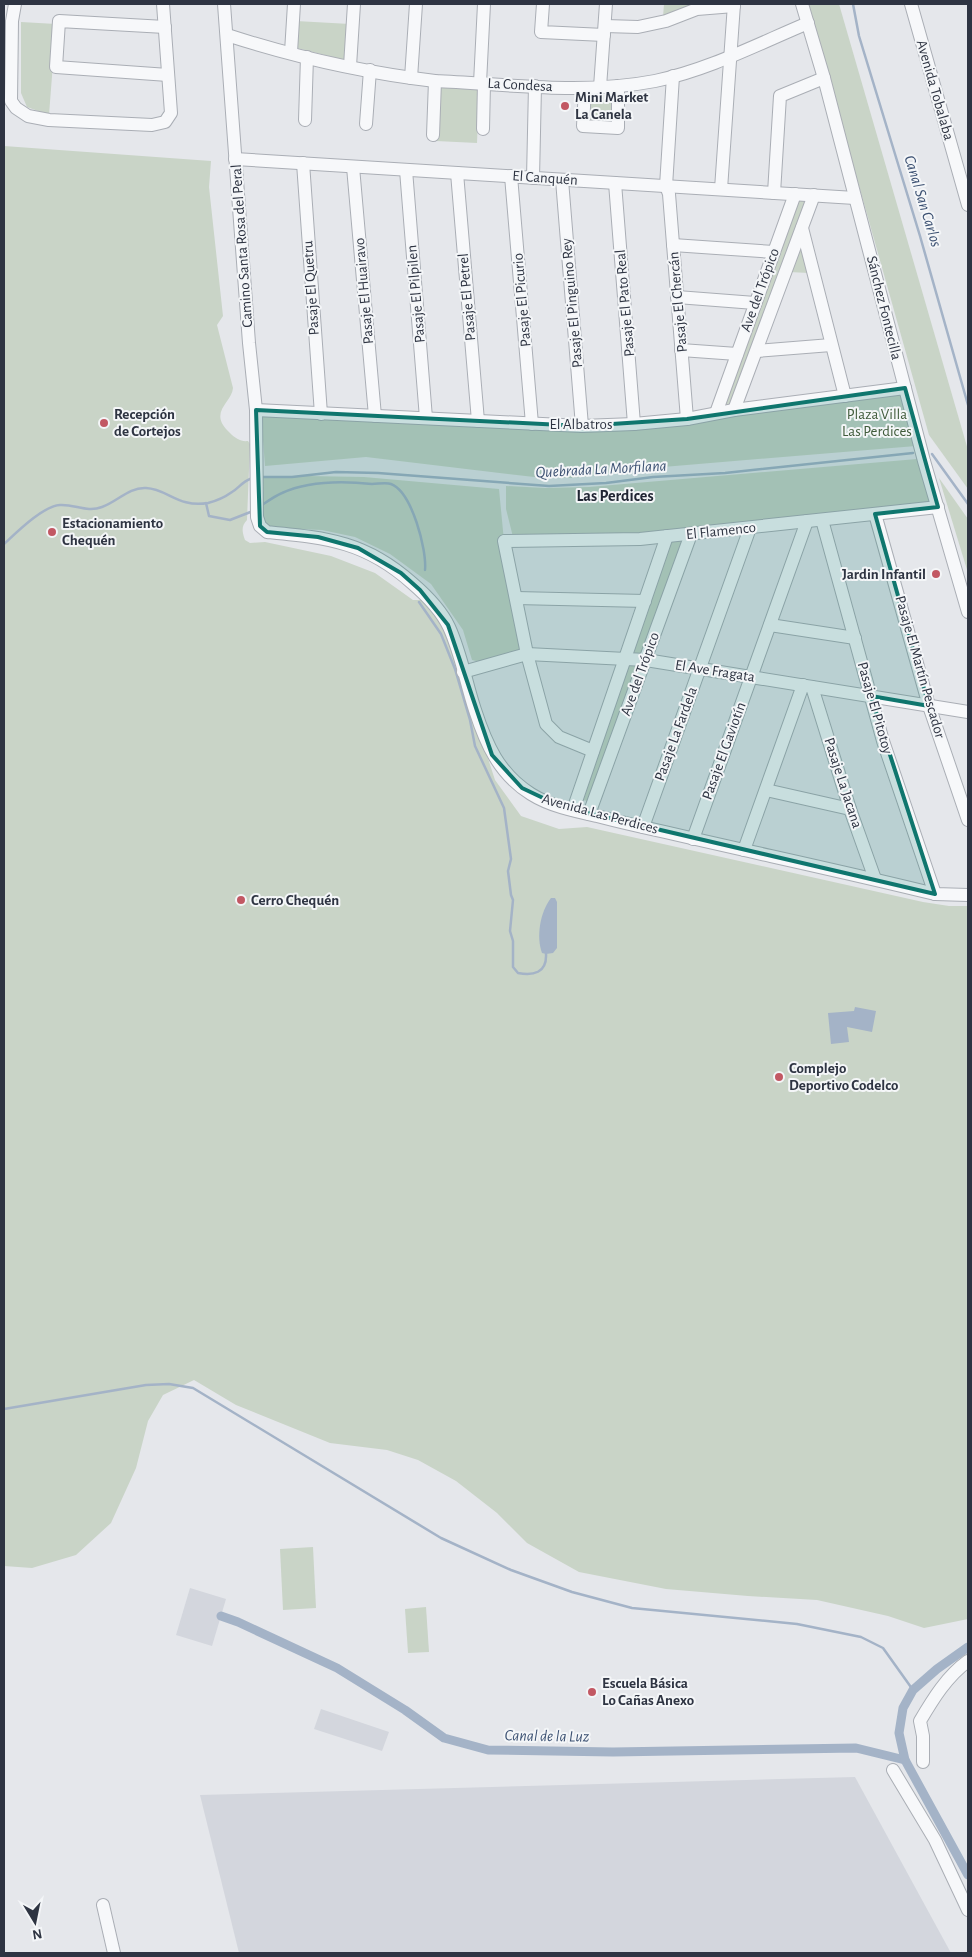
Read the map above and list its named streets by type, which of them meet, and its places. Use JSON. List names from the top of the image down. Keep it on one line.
{"streets":{"street":["La Condesa","Avenida Tobalaba","El Canquén","Camino Santa Rosa del Peral","Pasaje El Quetru","Ave del Trópico","Pasaje El Huairavo","Pasaje El Pilpilen","Pasaje El Petrel","Pasaje El Picurio","Pasaje El Chercán","Pasaje El Pinguino Rey","Pasaje El Pato Real","Sánchez Fontecilla","El Albatros","El Flamenco","Pasaje El Martín Pescador","El Ave Fragata","Pasaje El Pitotoy","Pasaje La Fardela","Pasaje El Gaviotín","Pasaje La Jacana","Avenida Las Perdices"]},"crossings":[["La Condesa","Camino Santa Rosa del Peral"],["La Condesa","Pasaje El Chercán"],["La Condesa","Sánchez Fontecilla"],["El Canquén","Camino Santa Rosa del Peral"],["El Canquén","Pasaje El Quetru"],["El Canquén","Ave del Trópico"],["El Canquén","Pasaje El Huairavo"],["El Canquén","Pasaje El Pilpilen"],["El Canquén","Pasaje El Petrel"],["El Canquén","Pasaje El Picurio"],["El Canquén","Pasaje El Chercán"],["El Canquén","Pasaje El Pinguino Rey"],["El Canquén","Pasaje El Pato Real"],["El Canquén","Sánchez Fontecilla"],["Camino Santa Rosa del Peral","El Albatros"],["Camino Santa Rosa del Peral","Avenida Las Perdices"],["Pasaje El Quetru","El Albatros"],["Ave del Trópico","El Albatros"],["Ave del Trópico","El Flamenco"],["Ave del Trópico","El Ave Fragata"],["Ave del Trópico","Avenida Las Perdices"],["Pasaje El Huairavo","El Albatros"],["Pasaje El Pilpilen","El Albatros"],["Pasaje El Petrel","El Albatros"],["Pasaje El Picurio","El Albatros"],["Pasaje El Chercán","El Albatros"],["Pasaje El Pinguino Rey","El Albatros"],["Pasaje El Pato Real","El Albatros"],["Sánchez Fontecilla","El Albatros"],["Sánchez Fontecilla","El Flamenco"],["El Flamenco","Pasaje El Martín Pescador"],["El Flamenco","Pasaje El Pitotoy"],["El Flamenco","Pasaje La Fardela"],["El Flamenco","Pasaje El Gaviotín"],["Pasaje El Martín Pescador","El Ave Fragata"],["El Ave Fragata","Pasaje El Pitotoy"],["El Ave Fragata","Pasaje La Fardela"],["El Ave Fragata","Pasaje El Gaviotín"],["El Ave Fragata","Pasaje La Jacana"],["El Ave Fragata","Avenida Las Perdices"],["Pasaje El Pitotoy","Avenida Las Perdices"],["Pasaje La Fardela","Avenida Las Perdices"],["Pasaje El Gaviotín","Avenida Las Perdices"],["Pasaje La Jacana","Avenida Las Perdices"]],"districts":["Las Perdices"],"water":["Canal San Carlos","Quebrada La Morfilana","Canal de la Luz"],"parks":["Plaza Villa Las Perdices"],"places":["Mini Market La Canela","Recepción de Cortejos","Estacionamiento Chequén","Jardin Infantil","Cerro Chequén","Complejo Deportivo Codelco","Escuela Básica Lo Cañas Anexo"],"north":"bottom"}
